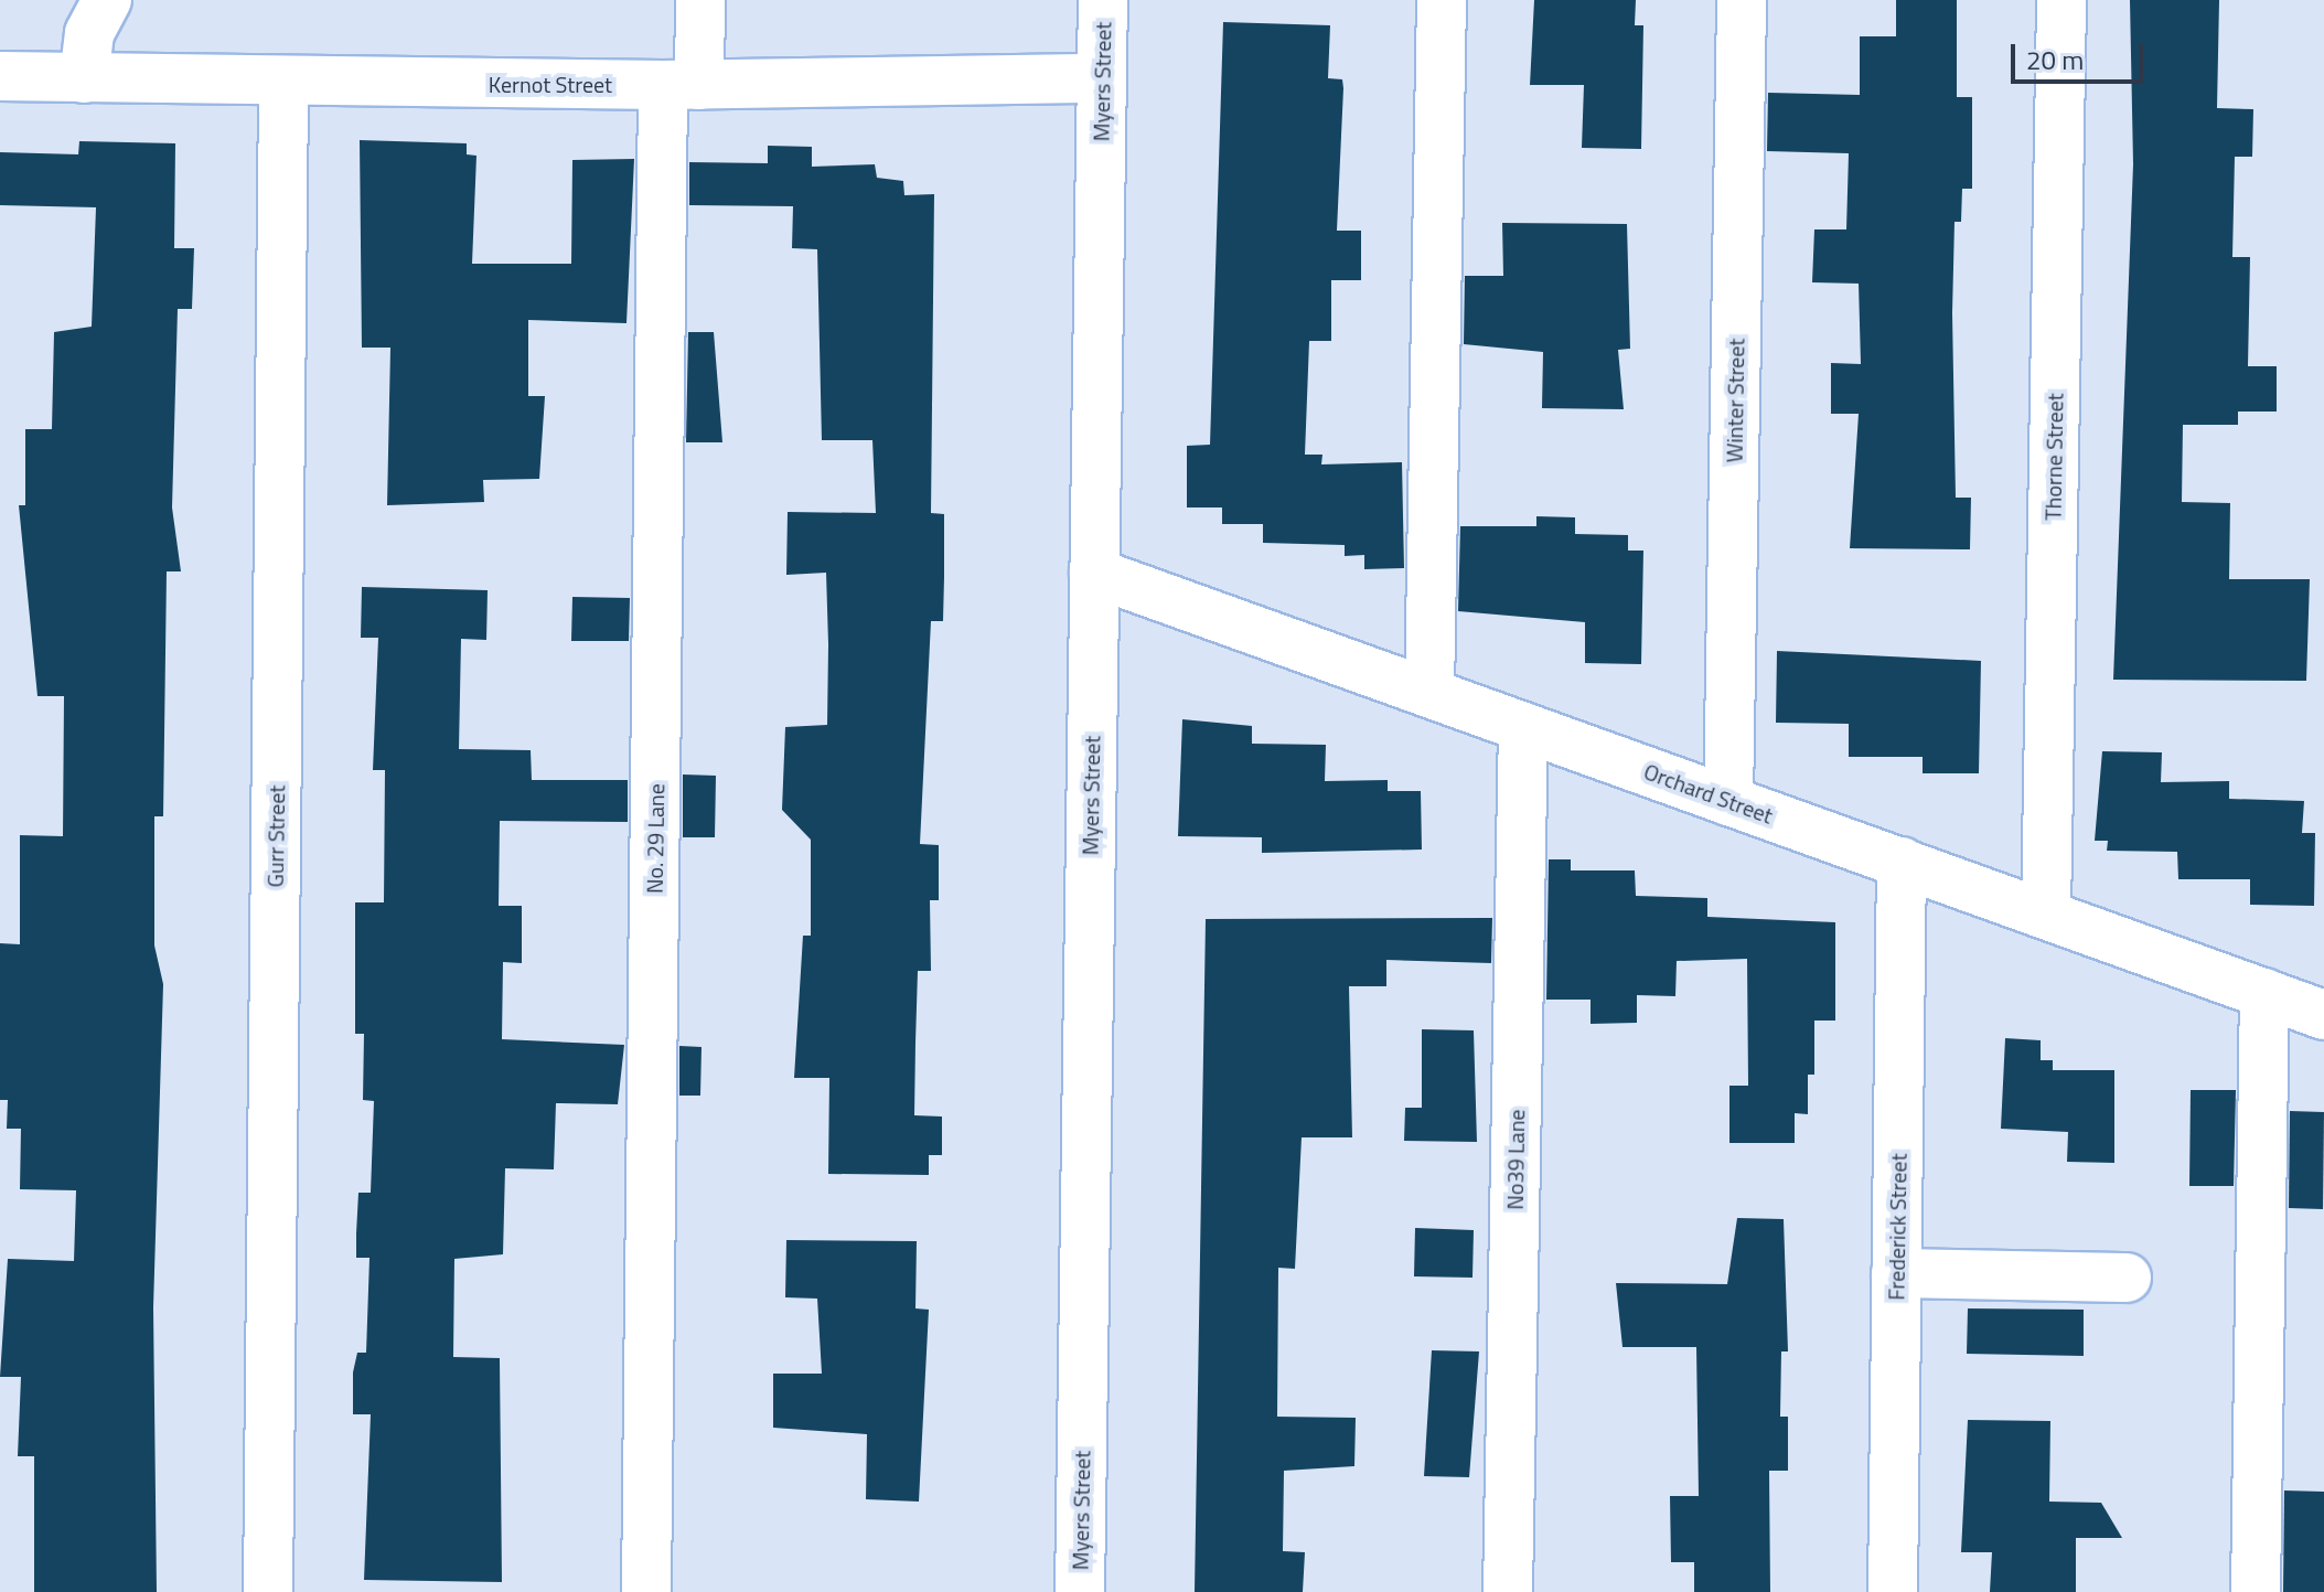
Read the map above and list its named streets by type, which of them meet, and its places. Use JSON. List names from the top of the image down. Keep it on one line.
{"streets":{"street":["Myers Street","Kernot Street","Winter Street","Thorne Street","Orchard Street","Gurr Street","No. 29 Lane","No39 Lane","Frederick Street"]},"crossings":[["Myers Street","Kernot Street"],["Myers Street","Orchard Street"],["Kernot Street","Gurr Street"],["Kernot Street","No. 29 Lane"],["Winter Street","Orchard Street"],["Thorne Street","Orchard Street"],["Orchard Street","No39 Lane"],["Orchard Street","Frederick Street"]],"scale_bar":"20 m"}
